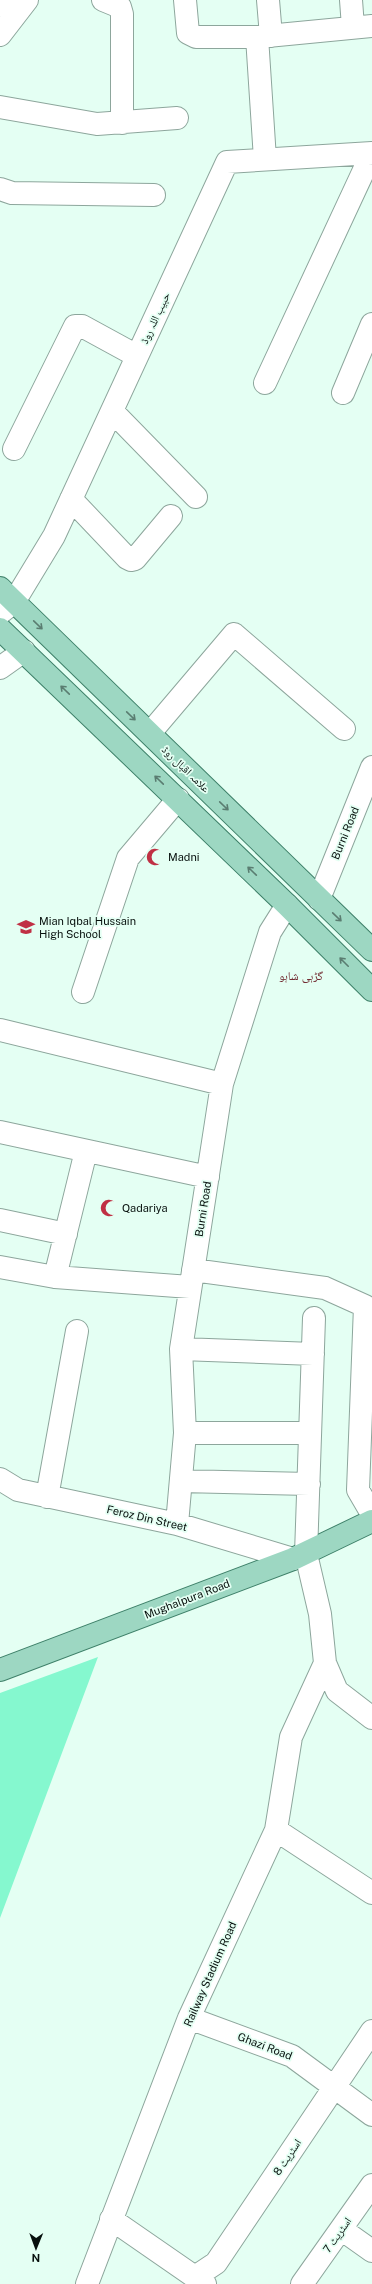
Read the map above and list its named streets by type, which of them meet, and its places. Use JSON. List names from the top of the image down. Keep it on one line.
{"streets":{"main road":["علامہ اقبال روڈ","Mughalpura Road"],"street":["حبیب اللہ روڈ","Burni Road","Feroz Din Street","Railway Stadium Road","Ghazi Road","اسٹریٹ 8","اسٹریٹ 7"]},"crossings":[["حبیب اللہ روڈ","علامہ اقبال روڈ"],["علامہ اقبال روڈ","Burni Road"],["Burni Road","Feroz Din Street"],["Feroz Din Street","Mughalpura Road"],["Railway Stadium Road","Ghazi Road"],["Ghazi Road","اسٹریٹ 8"]],"districts":["گڑہی شاہو"],"places":{"mosque":["Madni","Qadariya"],"school or university":["Mian Iqbal Hussain High School"]},"north":"bottom"}
